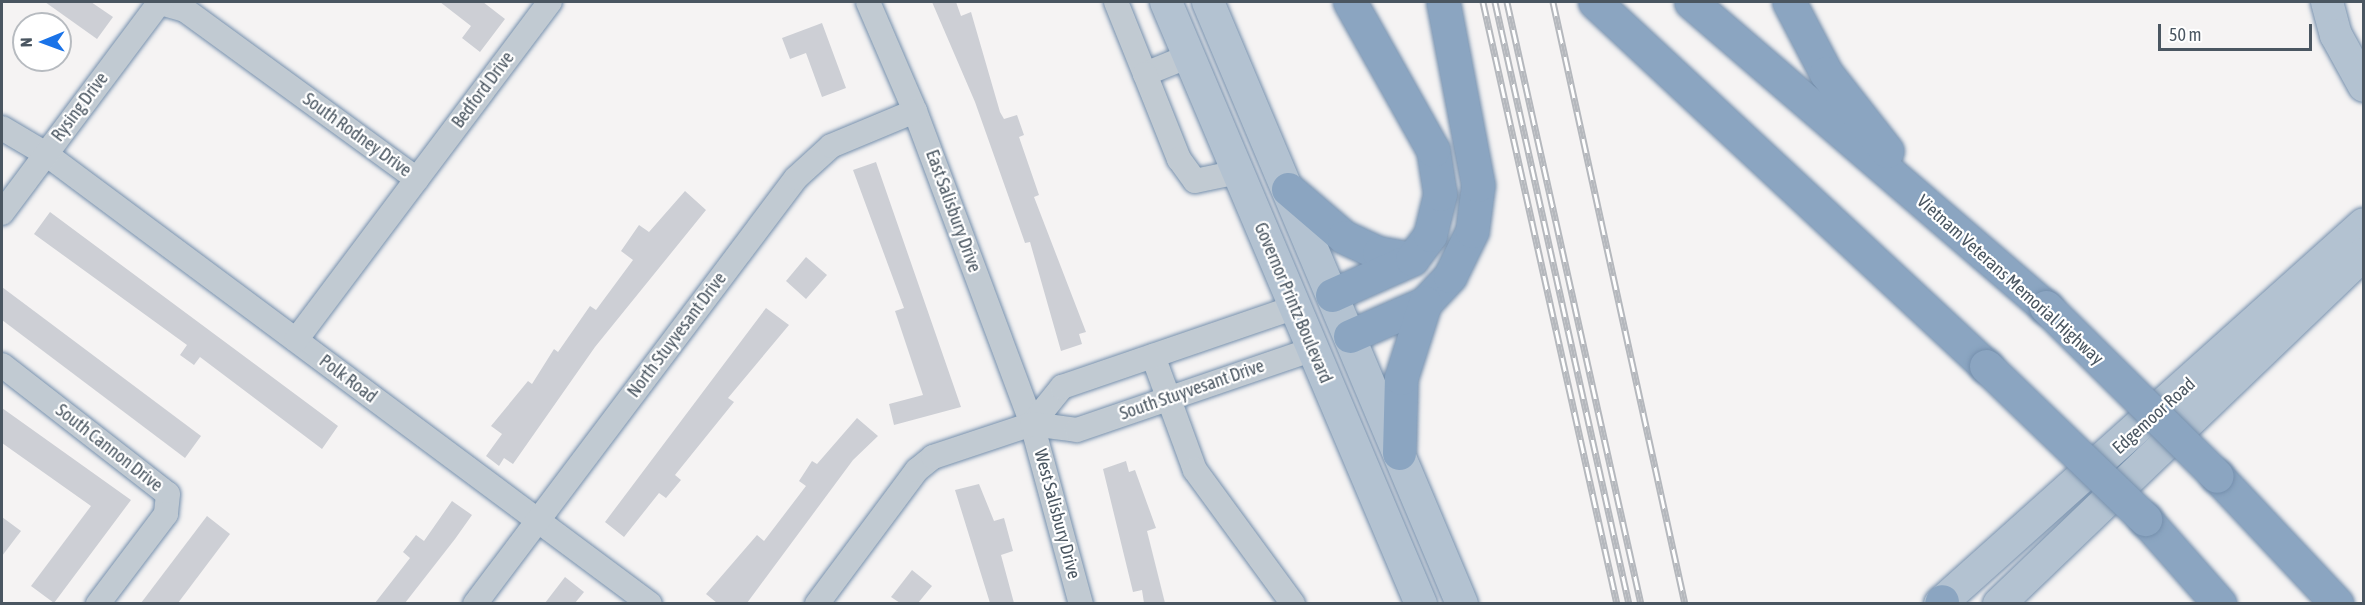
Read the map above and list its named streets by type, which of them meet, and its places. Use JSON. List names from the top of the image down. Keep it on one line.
{"streets":{"highway":["Vietnam Veterans Memorial Highway"],"main road":["Governor Printz Boulevard","South Stuyvesant Drive","Edgemoor Road"],"street":["Bedford Drive","Rysing Drive","South Rodney Drive","East Salisbury Drive","North Stuyvesant Drive","Polk Road","South Cannon Drive","West Salisbury Drive"]},"crossings":[["Bedford Drive","South Rodney Drive"],["Rysing Drive","South Rodney Drive"],["Rysing Drive","Polk Road"],["South Rodney Drive","Polk Road"],["East Salisbury Drive","North Stuyvesant Drive"],["East Salisbury Drive","South Stuyvesant Drive"],["East Salisbury Drive","West Salisbury Drive"],["Governor Printz Boulevard","South Stuyvesant Drive"],["North Stuyvesant Drive","Polk Road"],["South Stuyvesant Drive","West Salisbury Drive"]],"scale_bar":"50 m","north":"left"}
